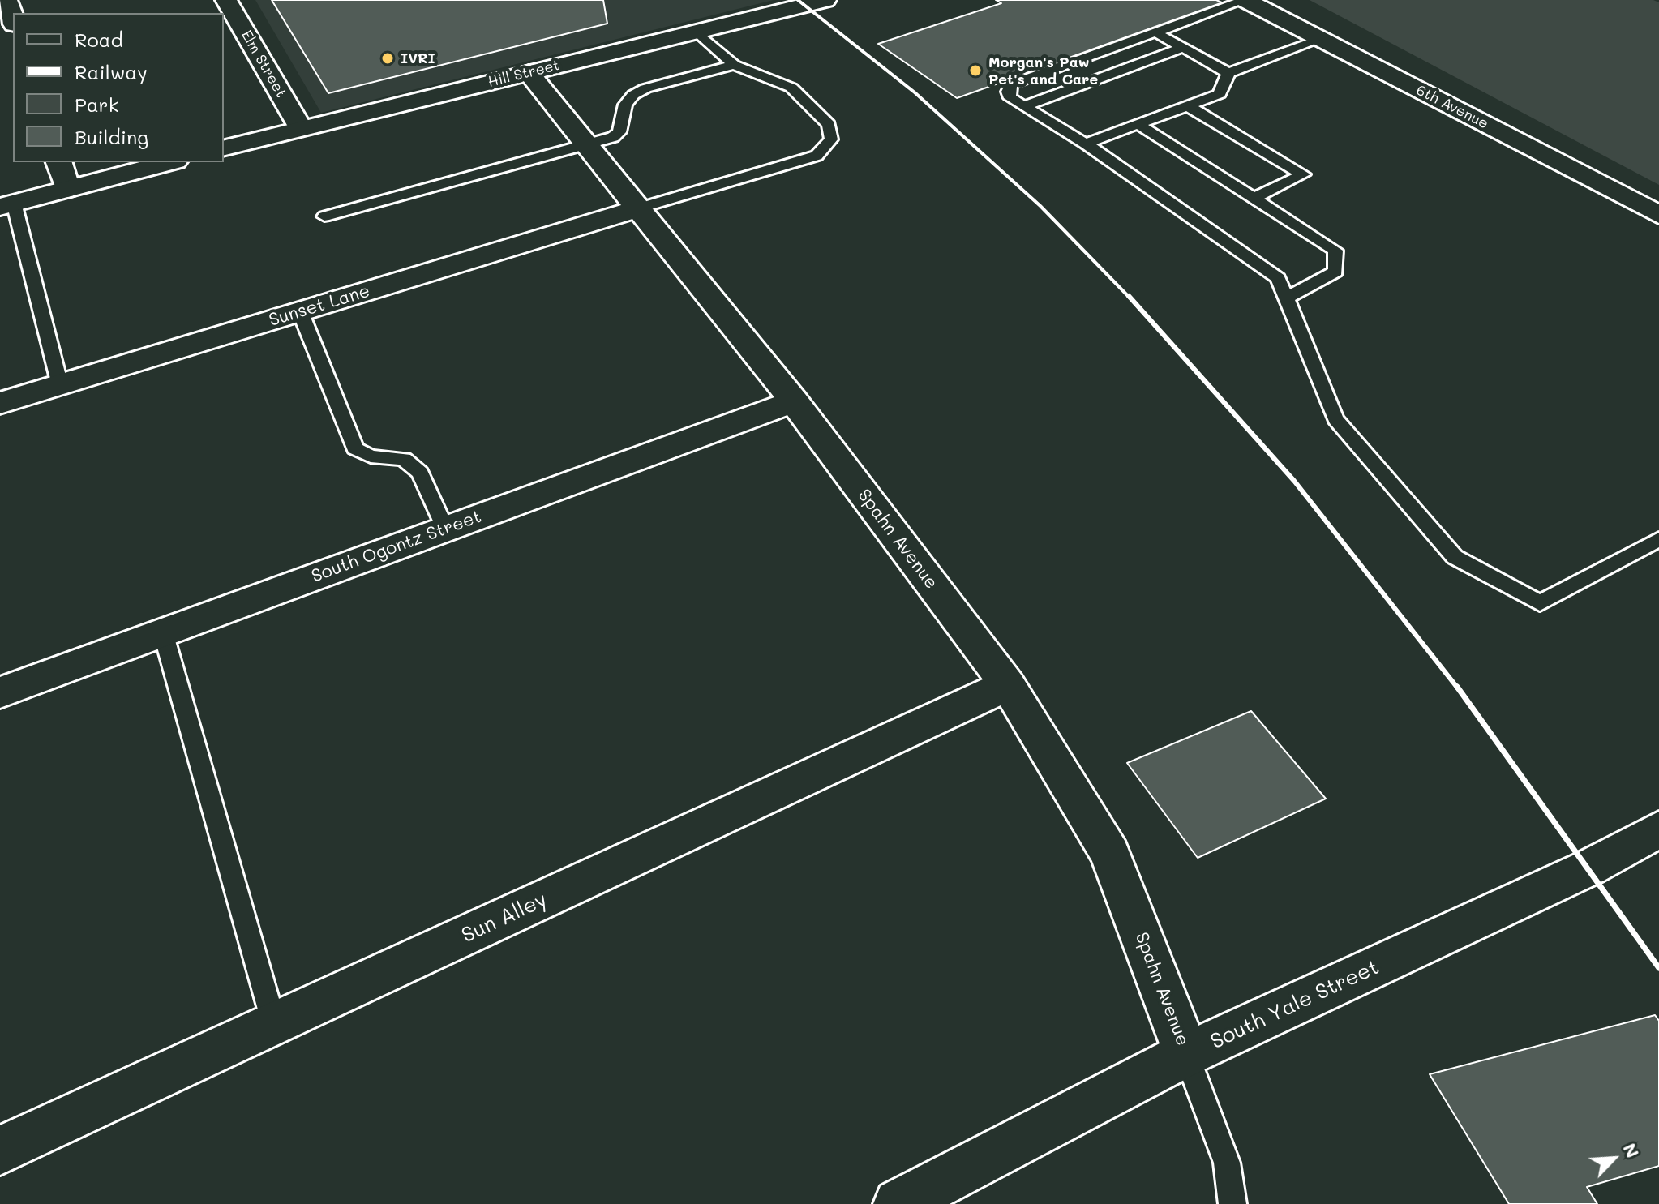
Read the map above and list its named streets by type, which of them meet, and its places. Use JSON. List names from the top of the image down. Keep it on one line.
{"streets":{"street":["Elm Street","Hill Street","6th Avenue","Sunset Lane","Spahn Avenue","South Ogontz Street","Sun Alley","South Yale Street"]},"crossings":[["Elm Street","Hill Street"],["Hill Street","Spahn Avenue"],["Sunset Lane","Spahn Avenue"],["Spahn Avenue","South Ogontz Street"],["Spahn Avenue","Sun Alley"],["Spahn Avenue","South Yale Street"]],"places":["IVRI","Morgan's Paw Pet's and Care"],"legend":["Road","Railway","Park","Building"],"north":"top right"}
